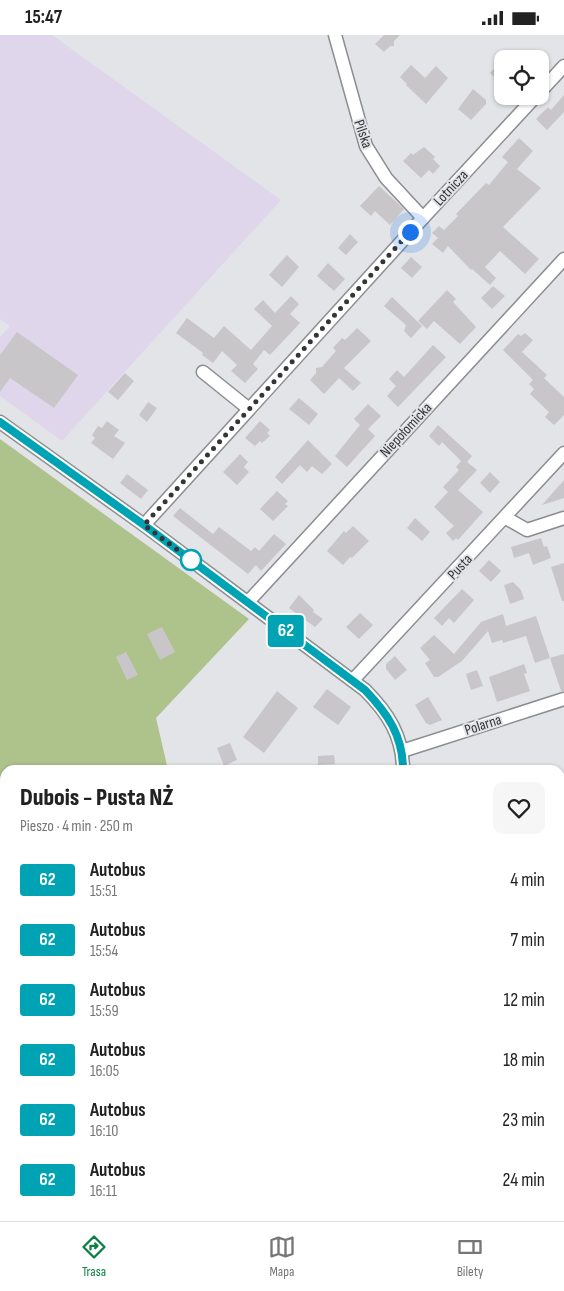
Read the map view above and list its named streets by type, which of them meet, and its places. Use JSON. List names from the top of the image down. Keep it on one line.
{"streets":{"street":["Pilska","Lotnicza","Niepołomicka","Pusta","Polarna"]},"crossings":[["Pilska","Lotnicza"]],"lines":["bus line 62"],"page":{"status":"15:47","on_map":"62","heading":["Dubois - Pusta NŻ","Pieszo · 4 min · 250 m"],"list":[{"mark":"62","name":"Autobus","note":"15:51","value":"4 min"},{"mark":"62","name":"Autobus","note":"15:54","value":"7 min"},{"mark":"62","name":"Autobus","note":"15:59","value":"12 min"},{"mark":"62","name":"Autobus","note":"16:05","value":"18 min"},{"mark":"62","name":"Autobus","note":"16:10","value":"23 min"},{"mark":"62","name":"Autobus","note":"16:11","value":"24 min"}],"tabs":["Trasa","Mapa","Bilety"]}}
